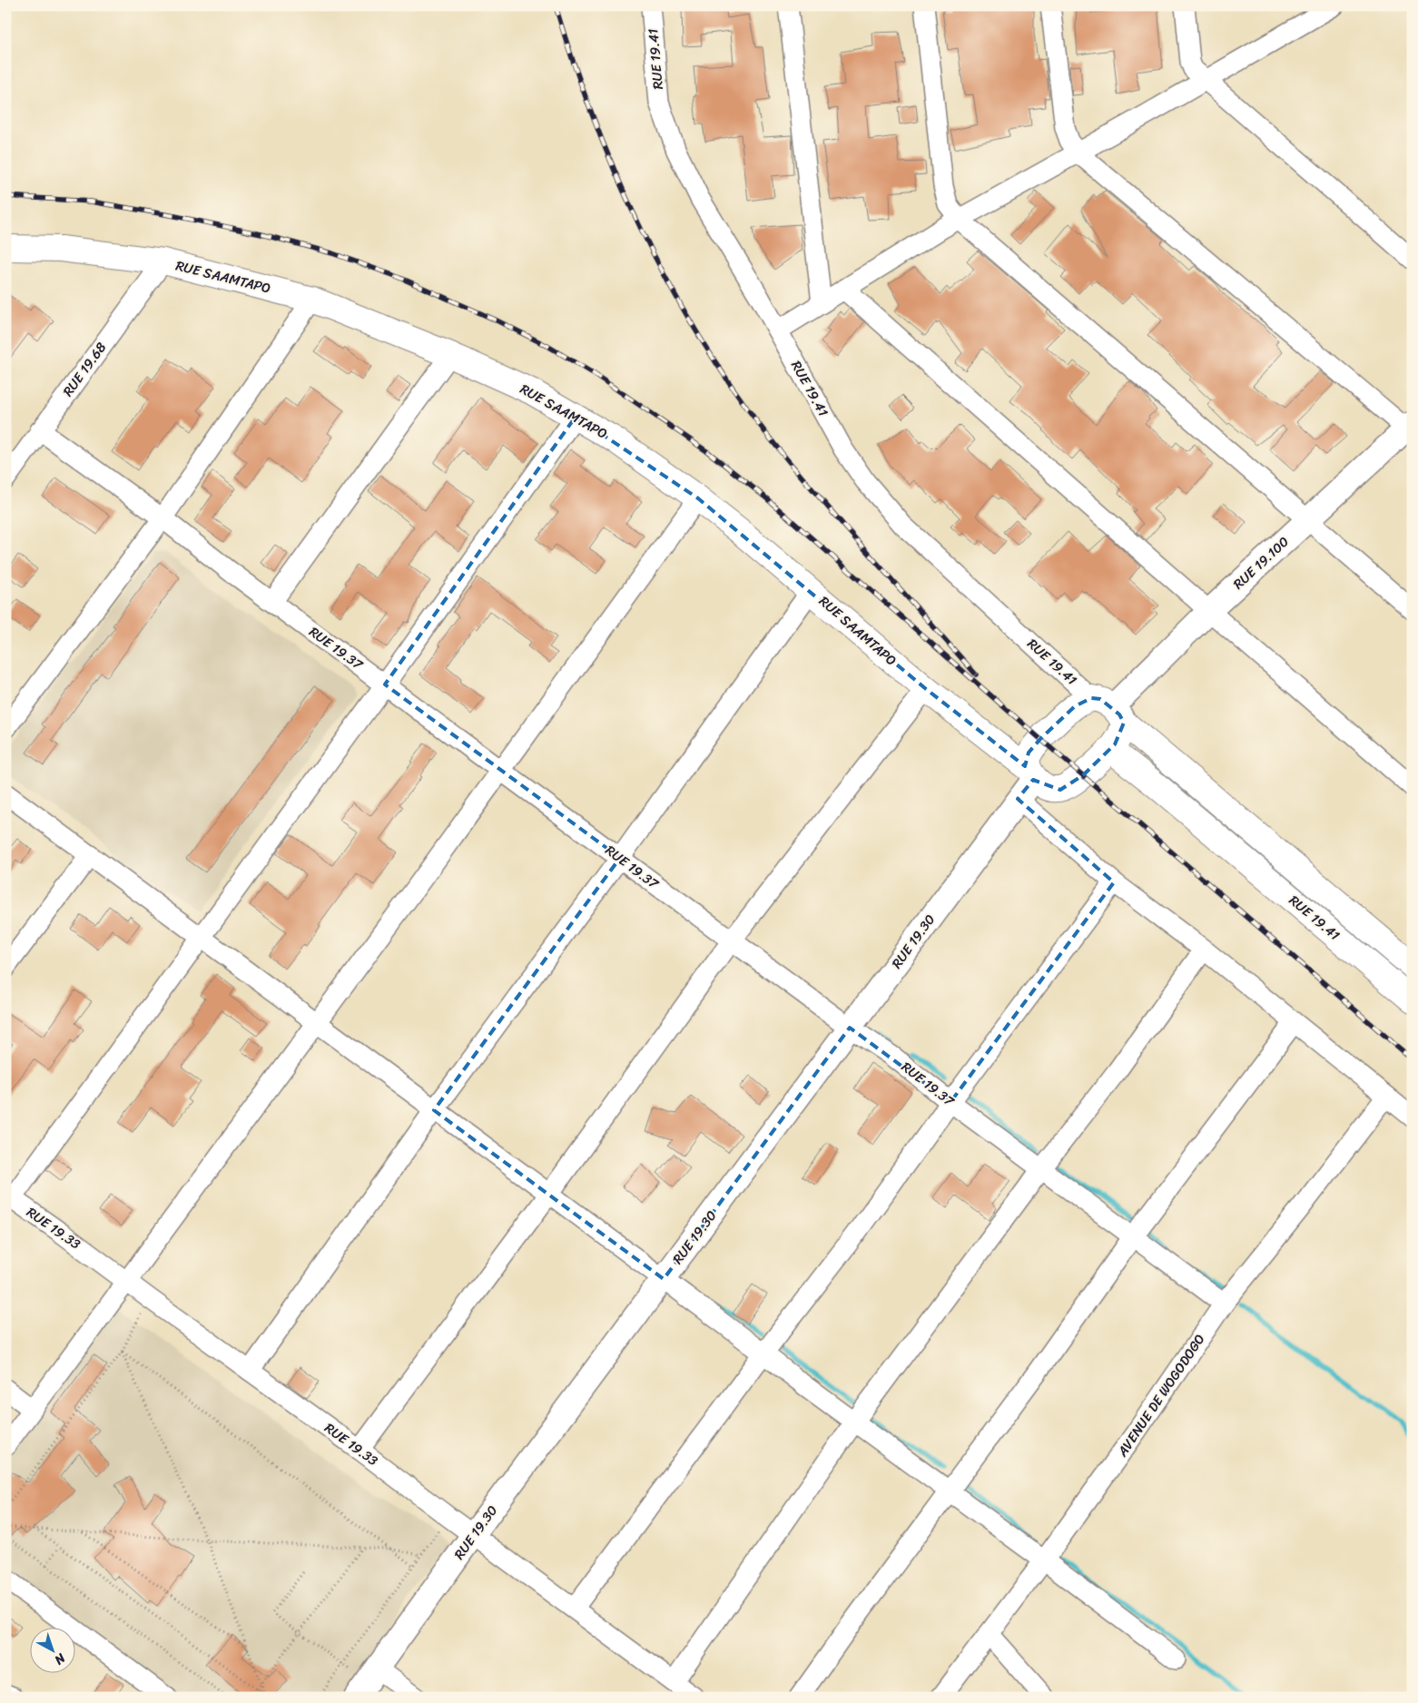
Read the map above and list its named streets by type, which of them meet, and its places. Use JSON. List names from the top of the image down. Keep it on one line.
{"streets":{"main road":["RUE 19.41","RUE SAAMTAPO"],"street":["RUE 19.68","RUE 19.100","RUE 19.37","RUE 19.30","RUE 19.33","AVENUE DE WOGODOGO"]},"crossings":[["RUE 19.41","RUE SAAMTAPO"],["RUE 19.41","RUE 19.100"],["RUE SAAMTAPO","RUE 19.68"],["RUE SAAMTAPO","RUE 19.100"],["RUE SAAMTAPO","RUE 19.30"],["RUE 19.68","RUE 19.37"],["RUE 19.37","RUE 19.30"],["RUE 19.37","AVENUE DE WOGODOGO"],["RUE 19.30","RUE 19.33"]],"north":"bottom right"}
